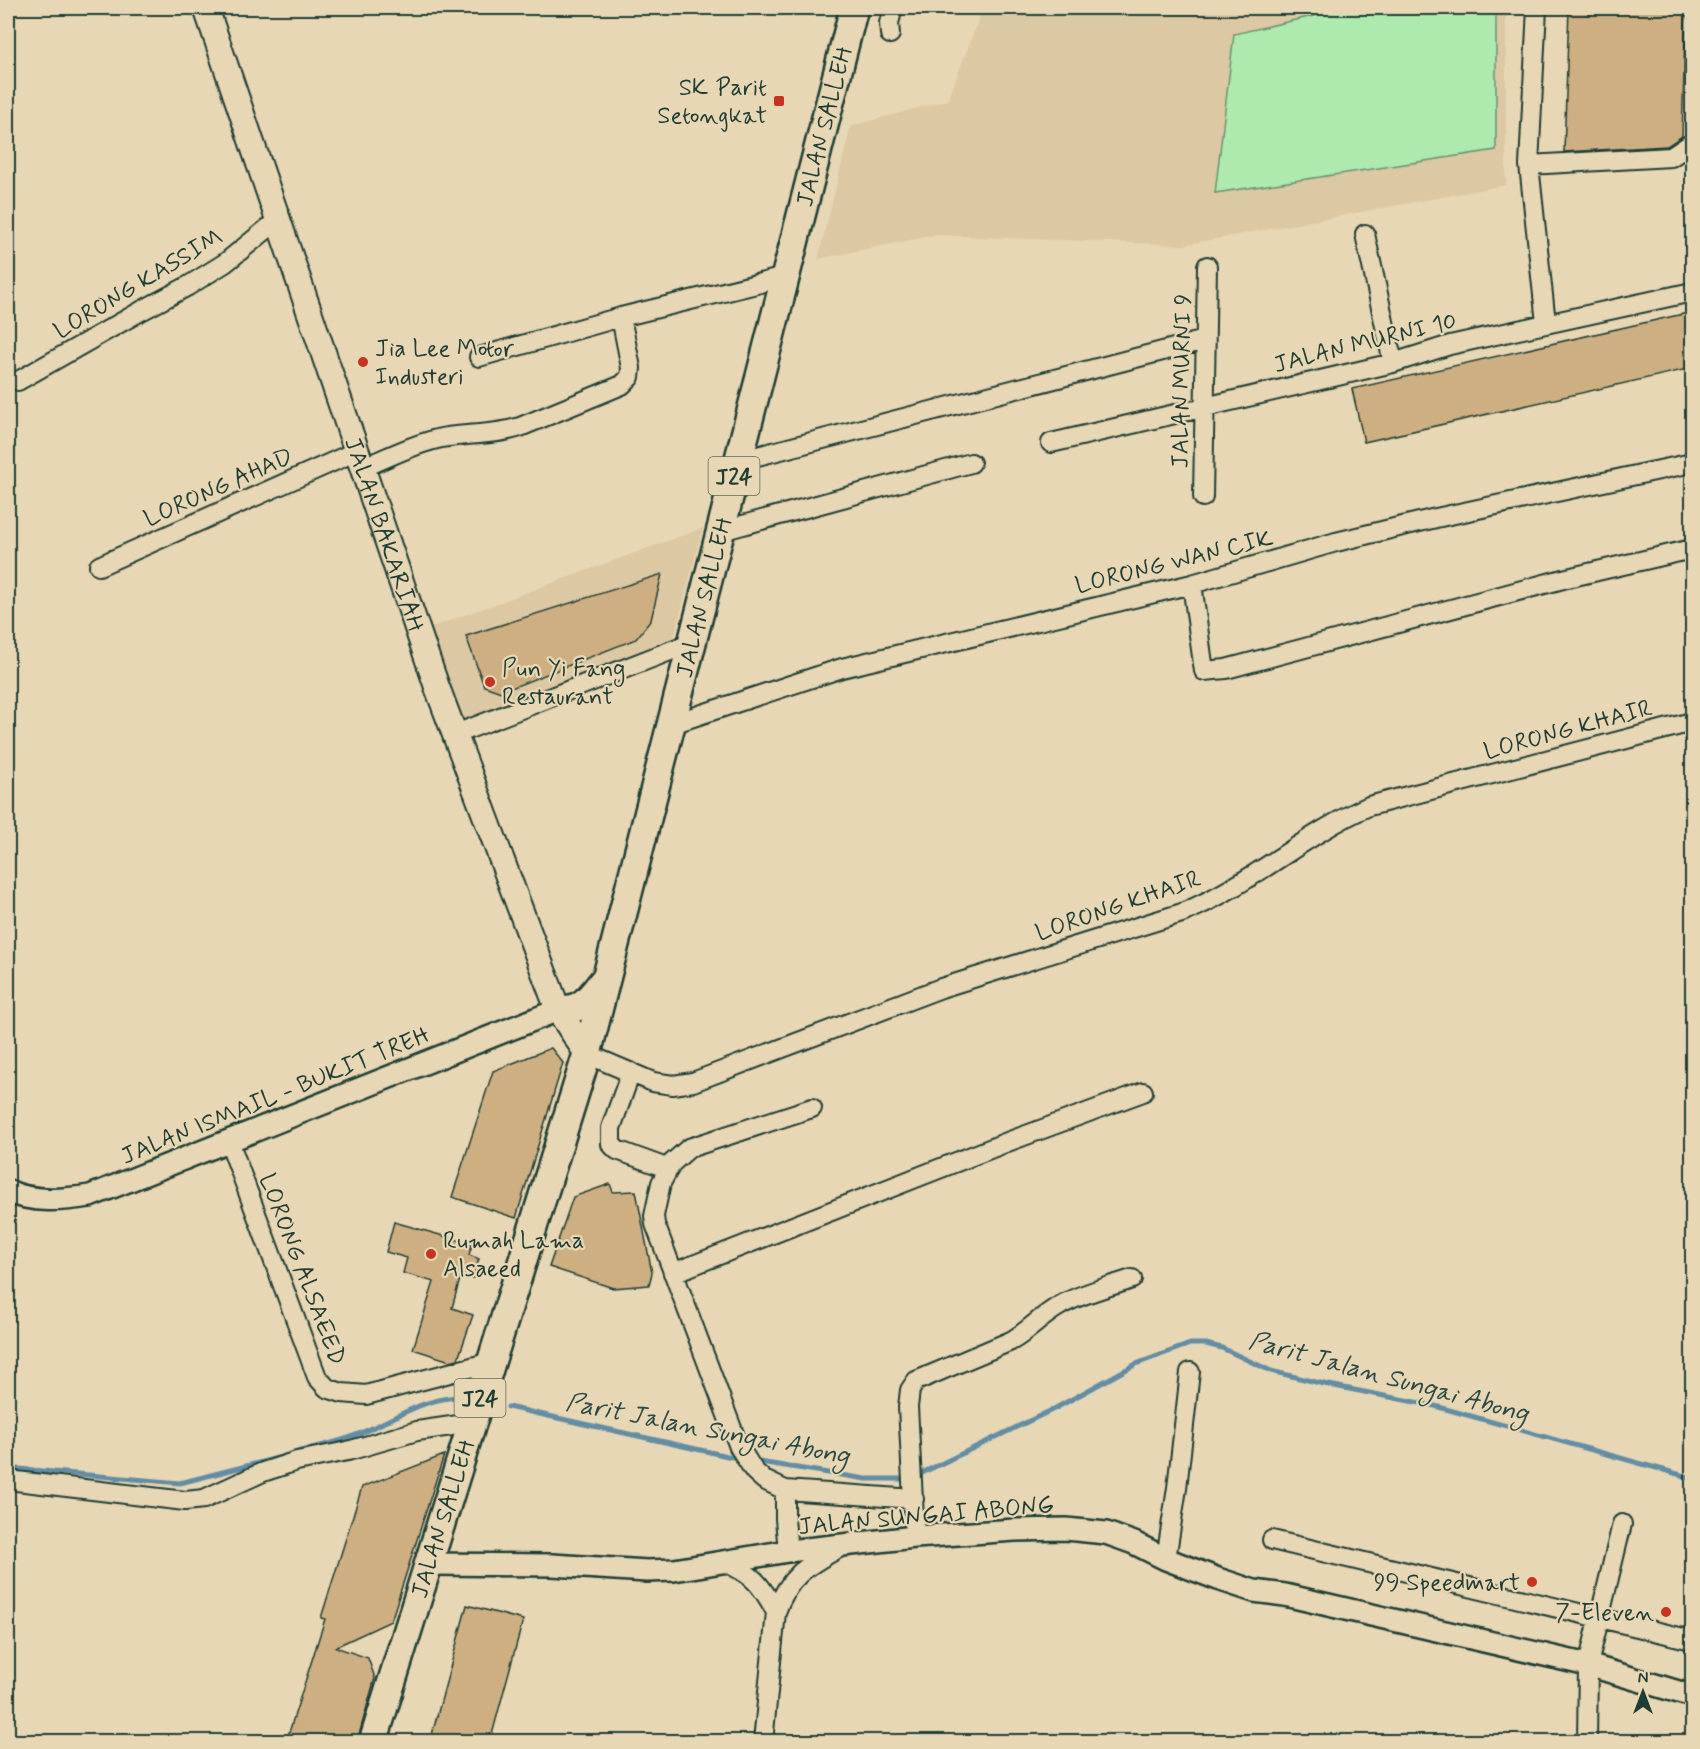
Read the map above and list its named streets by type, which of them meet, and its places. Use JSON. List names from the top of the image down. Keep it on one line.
{"streets":{"main road":["JALAN SALLEH","J24","JALAN BAKARIAH"],"street":["LORONG KASSIM","JALAN MURNI 10","JALAN MURNI 9","LORONG AHAD","LORONG WAN CIK","LORONG KHAIR","JALAN ISMAIL - BUKIT TREH","LORONG ALSAEED","JALAN SUNGAI ABONG"]},"crossings":[["JALAN SALLEH","J24"],["JALAN SALLEH","JALAN BAKARIAH"],["JALAN SALLEH","LORONG WAN CIK"],["JALAN SALLEH","LORONG KHAIR"],["JALAN SALLEH","LORONG ALSAEED"],["JALAN SALLEH","JALAN SUNGAI ABONG"],["LORONG KASSIM","JALAN BAKARIAH"],["JALAN MURNI 10","JALAN MURNI 9"],["J24","JALAN BAKARIAH"],["J24","LORONG KHAIR"],["LORONG AHAD","JALAN BAKARIAH"],["JALAN BAKARIAH","LORONG KHAIR"],["JALAN BAKARIAH","JALAN ISMAIL - BUKIT TREH"],["JALAN ISMAIL - BUKIT TREH","LORONG ALSAEED"]],"water":["Parit Jalan Sungai Abong"],"places":{"transit":["SK Parit Setongkat"],"other":["Jia Lee Motor Industeri","Pun Yi Fang Restaurant","Rumah Lama Alsaeed","99 Speedmart","7-Eleven"]},"north":"top"}
